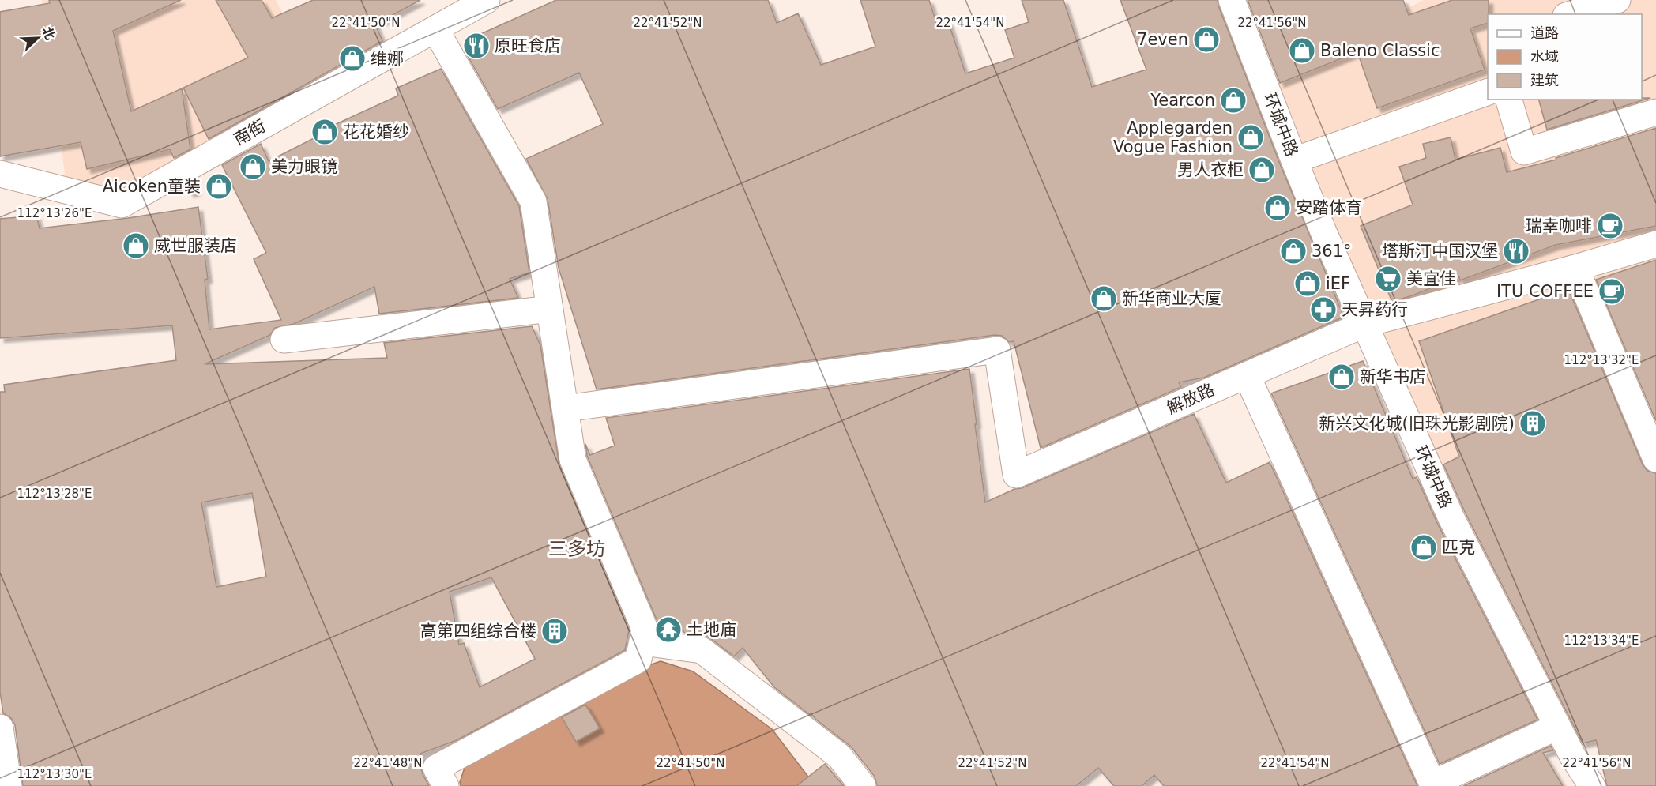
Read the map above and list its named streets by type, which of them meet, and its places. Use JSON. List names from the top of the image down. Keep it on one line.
{"streets":{"street":["环城中路","南街","解放路"]},"crossings":[["环城中路","解放路"]],"districts":["三多坊"],"places":{"shop":["7even","Baleno Classic","维娜","Yearcon","花花婚纱","Applegarden Vogue Fashion","美力眼镜","男人衣柜","Aicoken童装","安踏体育","威世服装店","361°","iEF","新华商业大厦","新华书店","匹克"],"restaurant":["原旺食店","塔斯汀中国汉堡"],"cafe":["瑞幸咖啡","ITU COFFEE"],"supermarket":["美宜佳"],"pharmacy":["天昇药行"],"building":["新兴文化城(旧珠光影剧院)","高第四组综合楼"],"temple":["土地庙"]},"legend":["道路","水域","建筑"],"north":"top right","coordinates":["22°41'50\"N","22°41'52\"N","22°41'54\"N","22°41'56\"N","112°13'26\"E","112°13'32\"E","112°13'28\"E","112°13'34\"E","22°41'48\"N","112°13'30\"E"]}
